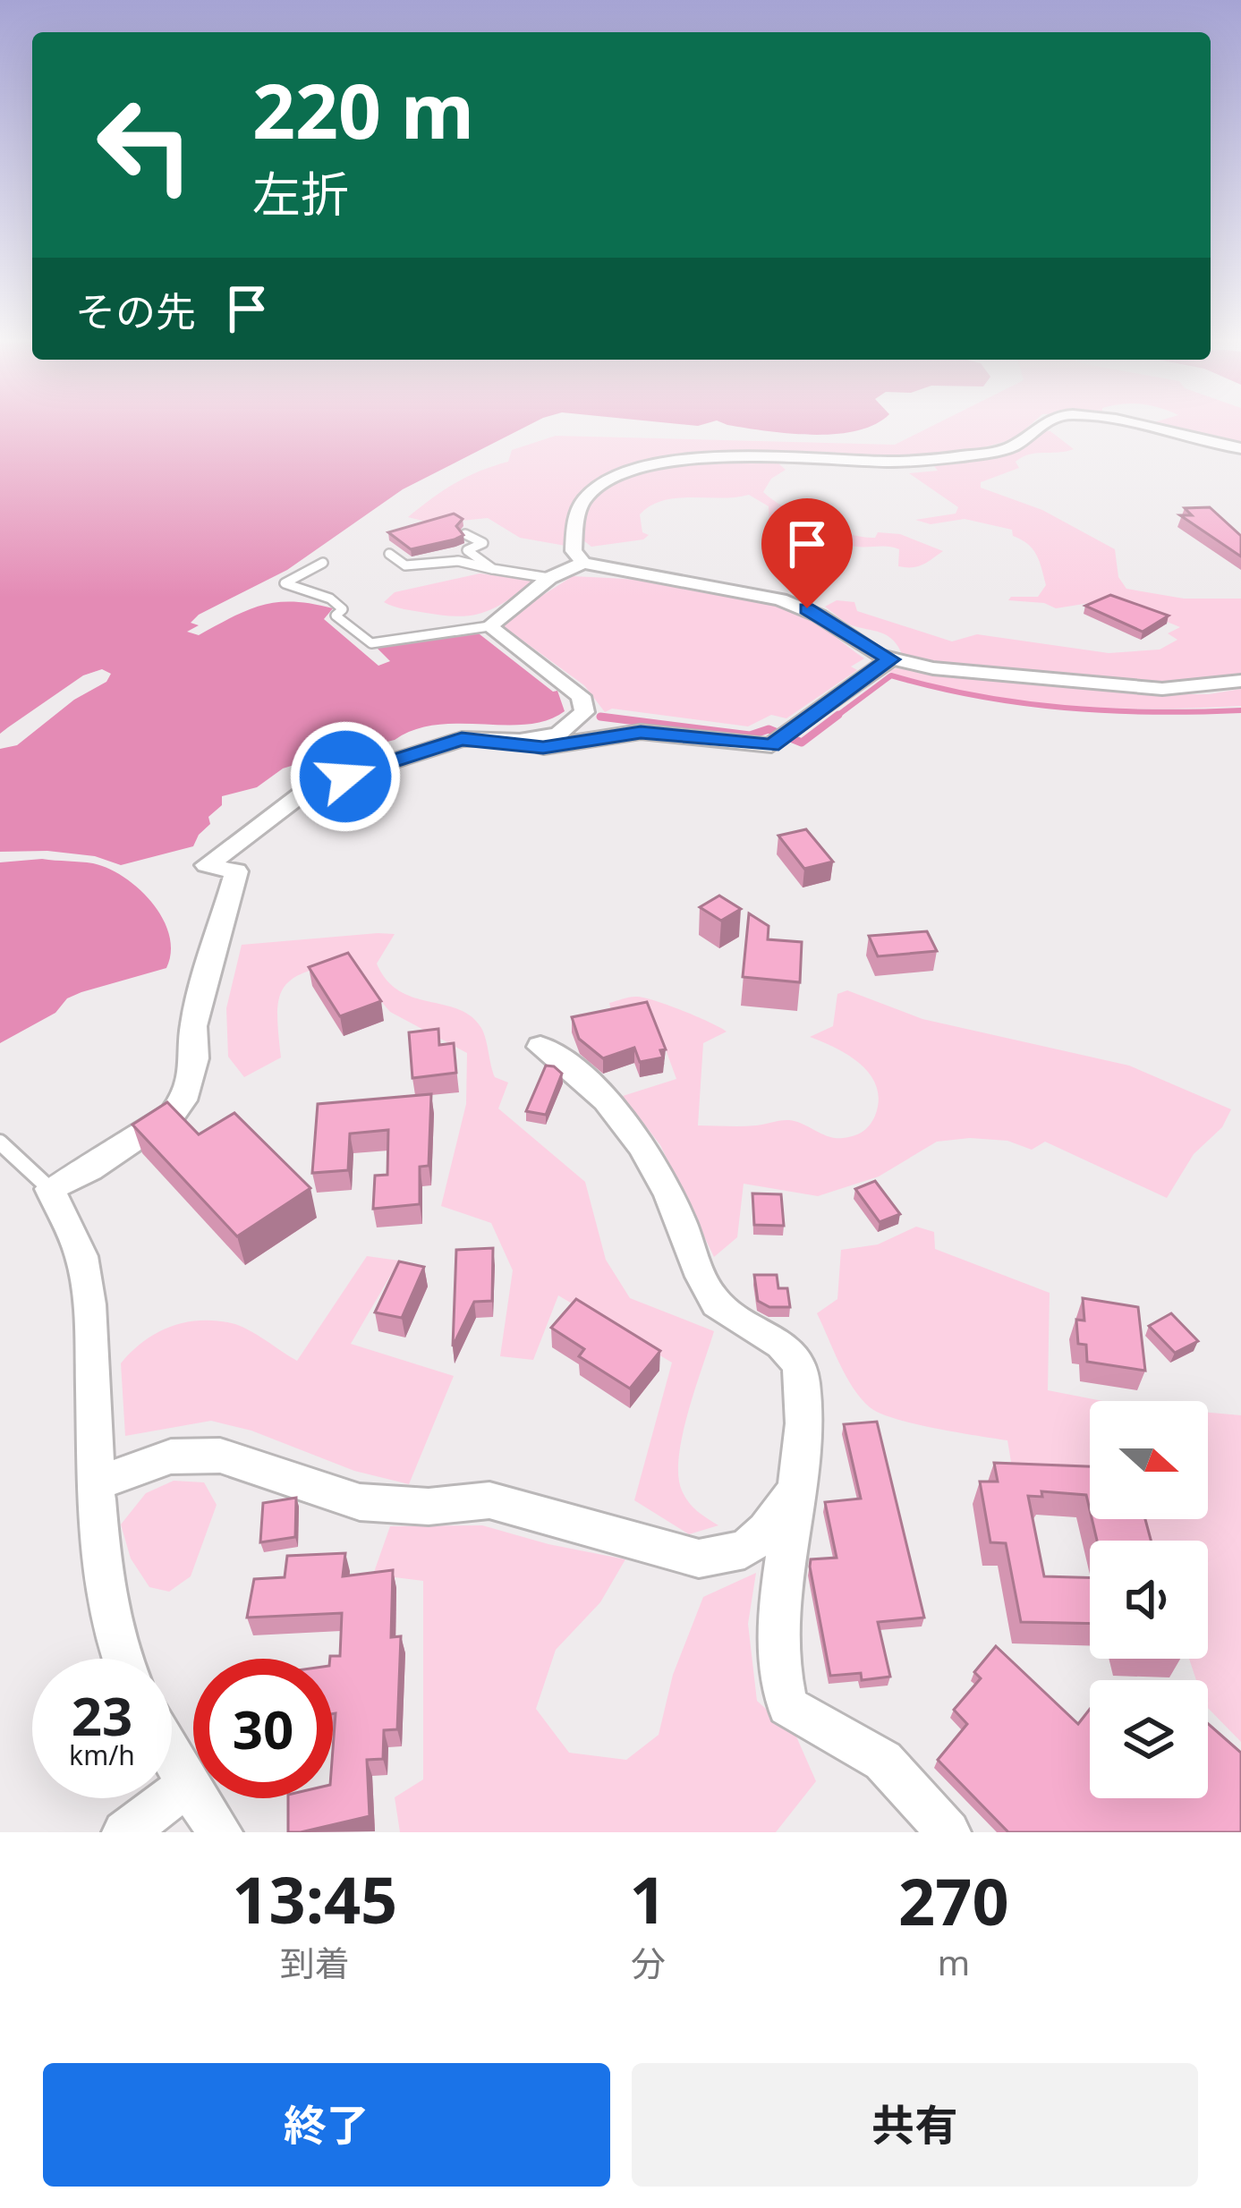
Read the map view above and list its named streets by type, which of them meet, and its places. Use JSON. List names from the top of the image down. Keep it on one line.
{"north":"right","page":{"turn":["220 m","左折"],"then":"その先","speed":"23 km/h","limit":"30","eta":["13:45","到着","1","分","270","m"],"buttons":["終了","共有"]}}
